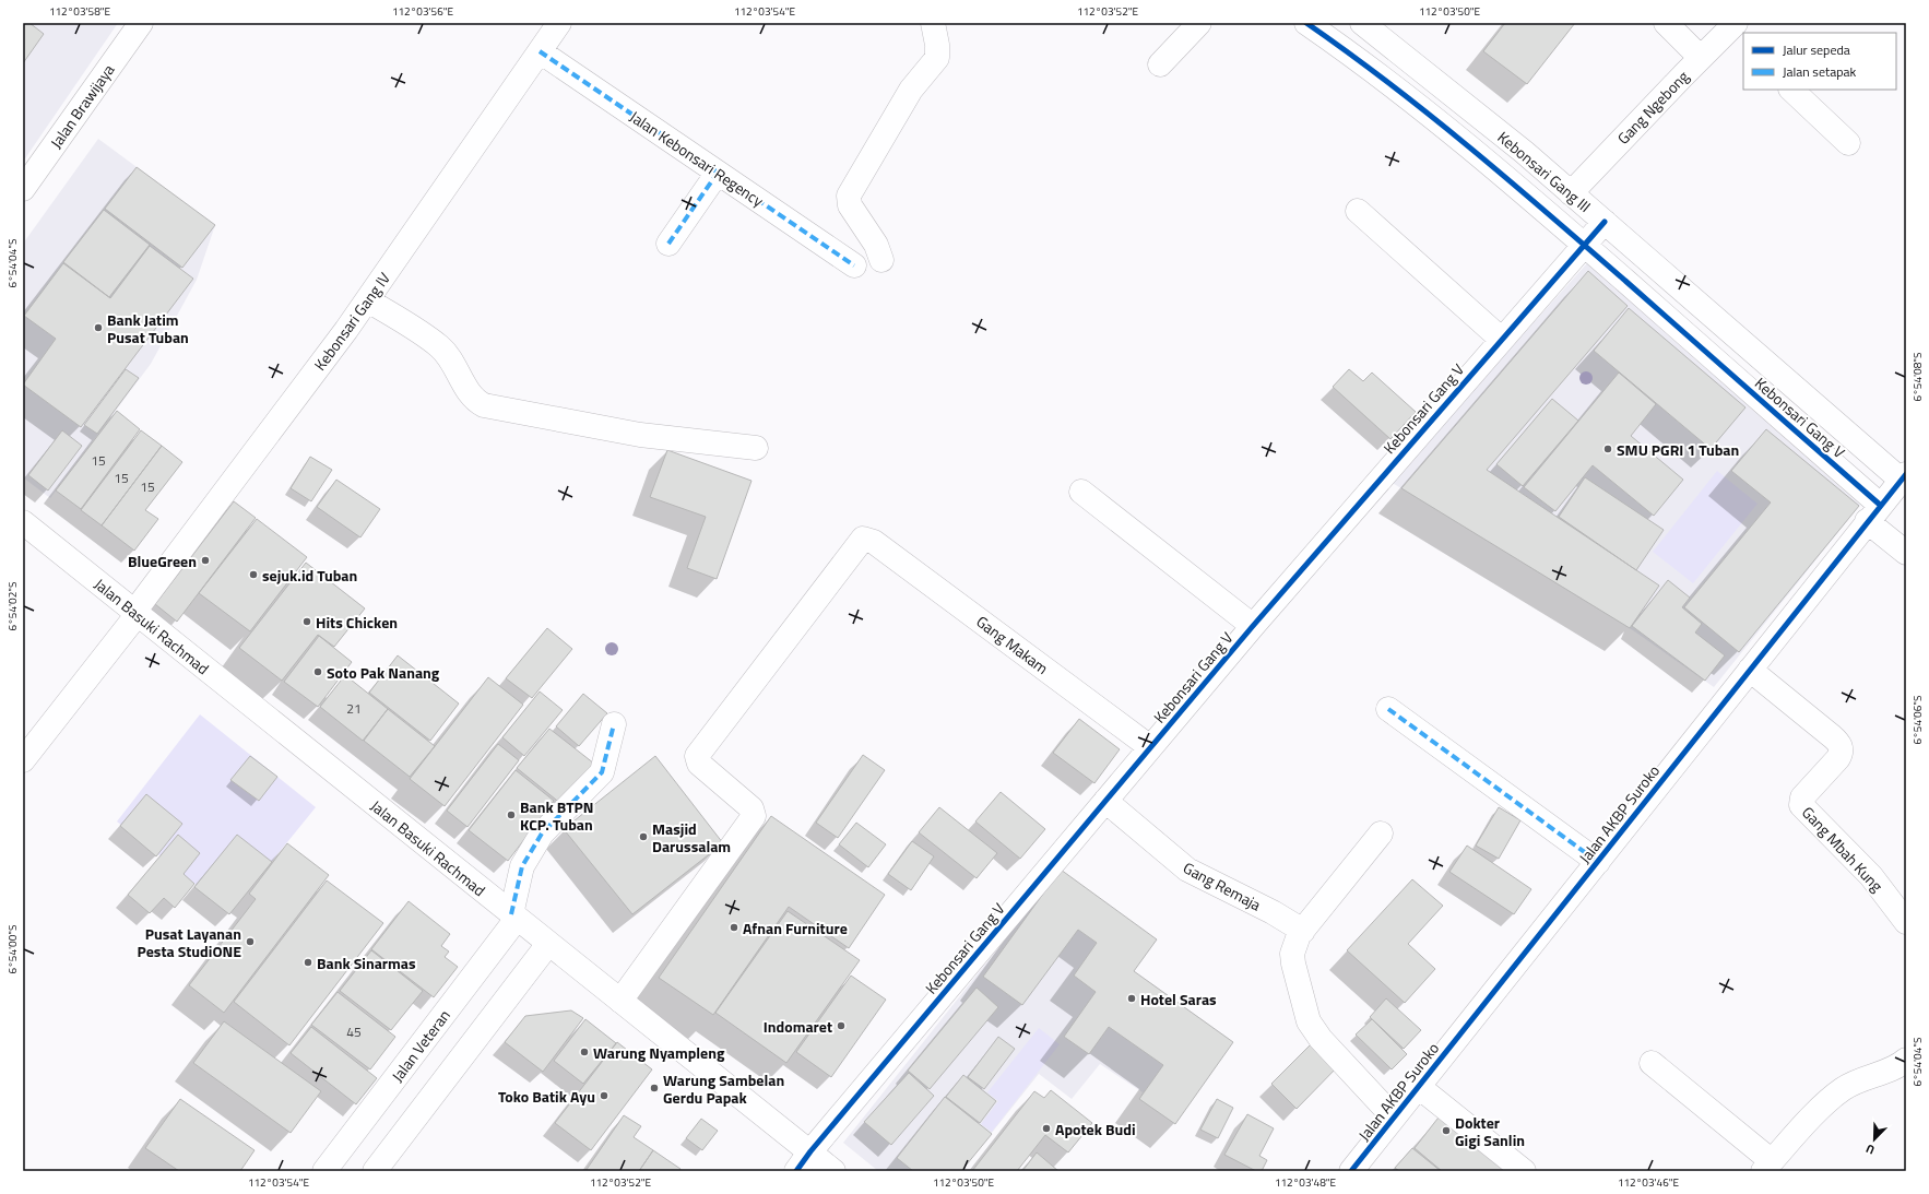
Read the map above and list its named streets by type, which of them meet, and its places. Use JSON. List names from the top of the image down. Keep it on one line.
{"streets":{"street":["Jalan Brawijaya","Gang Ngebong","Jalan Kebonsari Regency","Kebonsari Gang III","Kebonsari Gang IV","Kebonsari Gang V","Jalan Basuki Rachmad","Gang Makam","Jalan AKBP Suroko","Gang Mbah Kung","Gang Remaja","Jalan Veteran"]},"crossings":[["Gang Ngebong","Kebonsari Gang III"],["Jalan Kebonsari Regency","Kebonsari Gang IV"],["Kebonsari Gang III","Kebonsari Gang V"],["Kebonsari Gang III","Jalan AKBP Suroko"],["Kebonsari Gang IV","Jalan Basuki Rachmad"],["Kebonsari Gang V","Jalan Basuki Rachmad"],["Kebonsari Gang V","Gang Makam"],["Kebonsari Gang V","Jalan AKBP Suroko"],["Kebonsari Gang V","Gang Remaja"],["Jalan Basuki Rachmad","Gang Makam"],["Jalan Basuki Rachmad","Jalan Veteran"],["Jalan AKBP Suroko","Gang Mbah Kung"]],"places":["Bank Jatim Pusat Tuban","SMU PGRI 1 Tuban","BlueGreen","sejuk.id Tuban","Hits Chicken","Soto Pak Nanang","Bank BTPN KCP. Tuban","Masjid Darussalam","Afnan Furniture","Pusat Layanan Pesta StudiONE","Bank Sinarmas","Hotel Saras","Indomaret","Warung Nyampleng","Warung Sambelan Gerdu Papak","Toko Batik Ayu","Apotek Budi","Dokter Gigi Sanlin"],"house_numbers":["15","15","15","21","45"],"legend":["Jalur sepeda","Jalan setapak"],"north":"bottom left","coordinates":["112°03'58\"E","112°03'56\"E","112°03'54\"E","112°03'52\"E","112°03'50\"E","6°54'04\"S","6°54'08\"S","6°54'02\"S","6°54'06\"S","6°54'00\"S","112°03'48\"E","112°03'46\"E"]}
